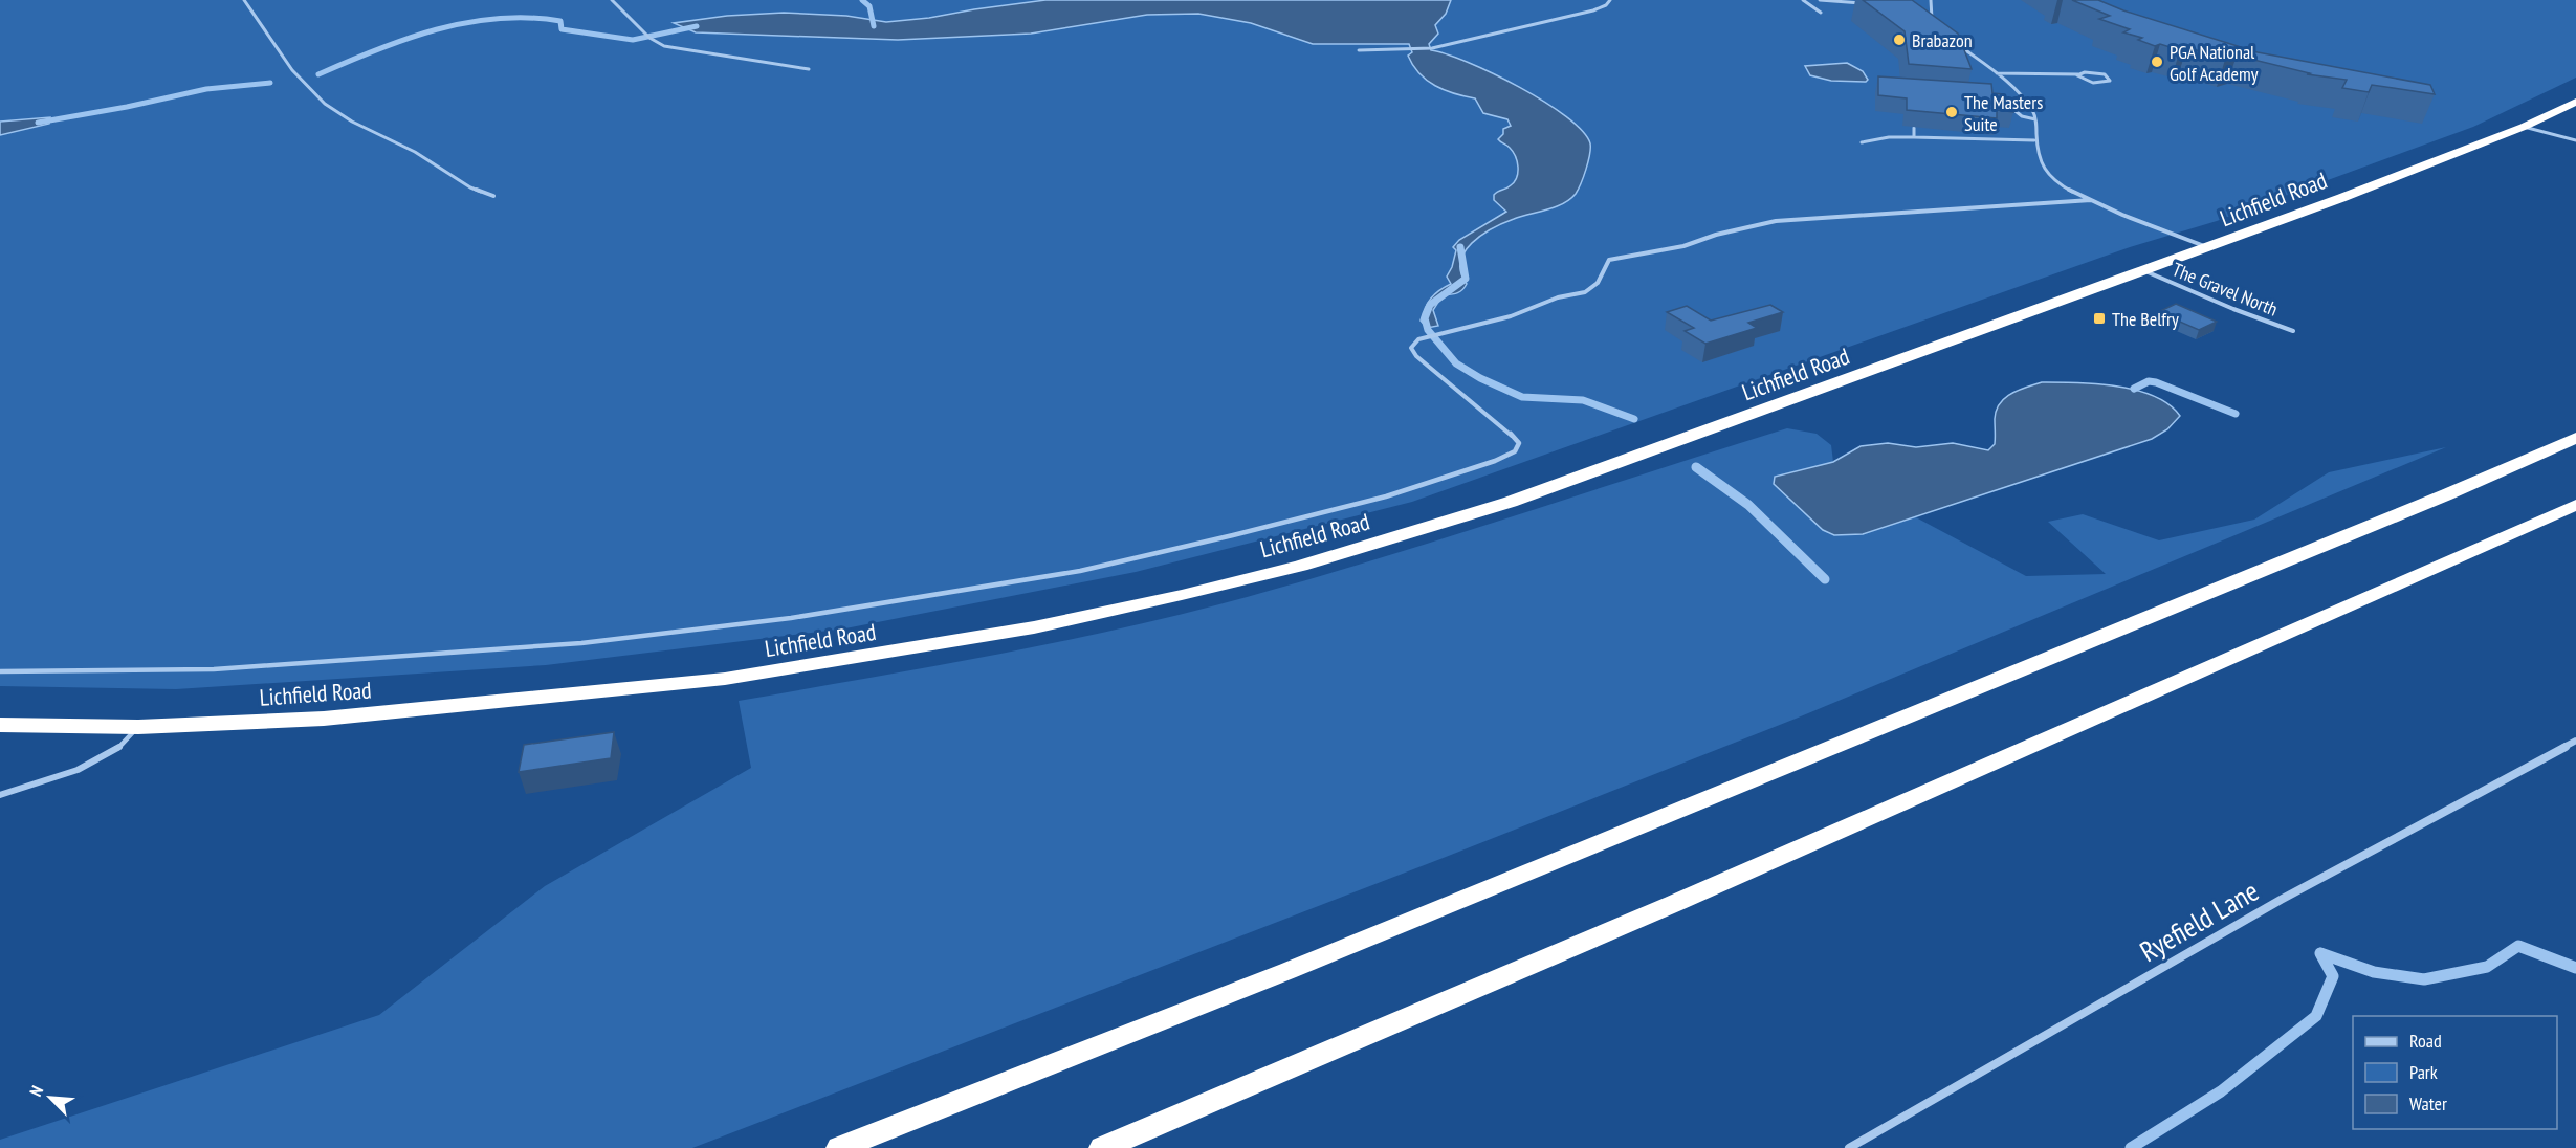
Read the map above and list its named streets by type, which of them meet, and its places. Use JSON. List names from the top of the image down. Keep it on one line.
{"streets":{"highway":["Lichfield Road"],"street":["Ryefield Lane"],"lane":["The Gravel North"]},"crossings":[["Lichfield Road","The Gravel North"]],"places":{"other":["Brabazon","PGA National Golf Academy","The Masters Suite"],"transit":["The Belfry"]},"legend":["Road","Park","Water"],"north":"top left"}
